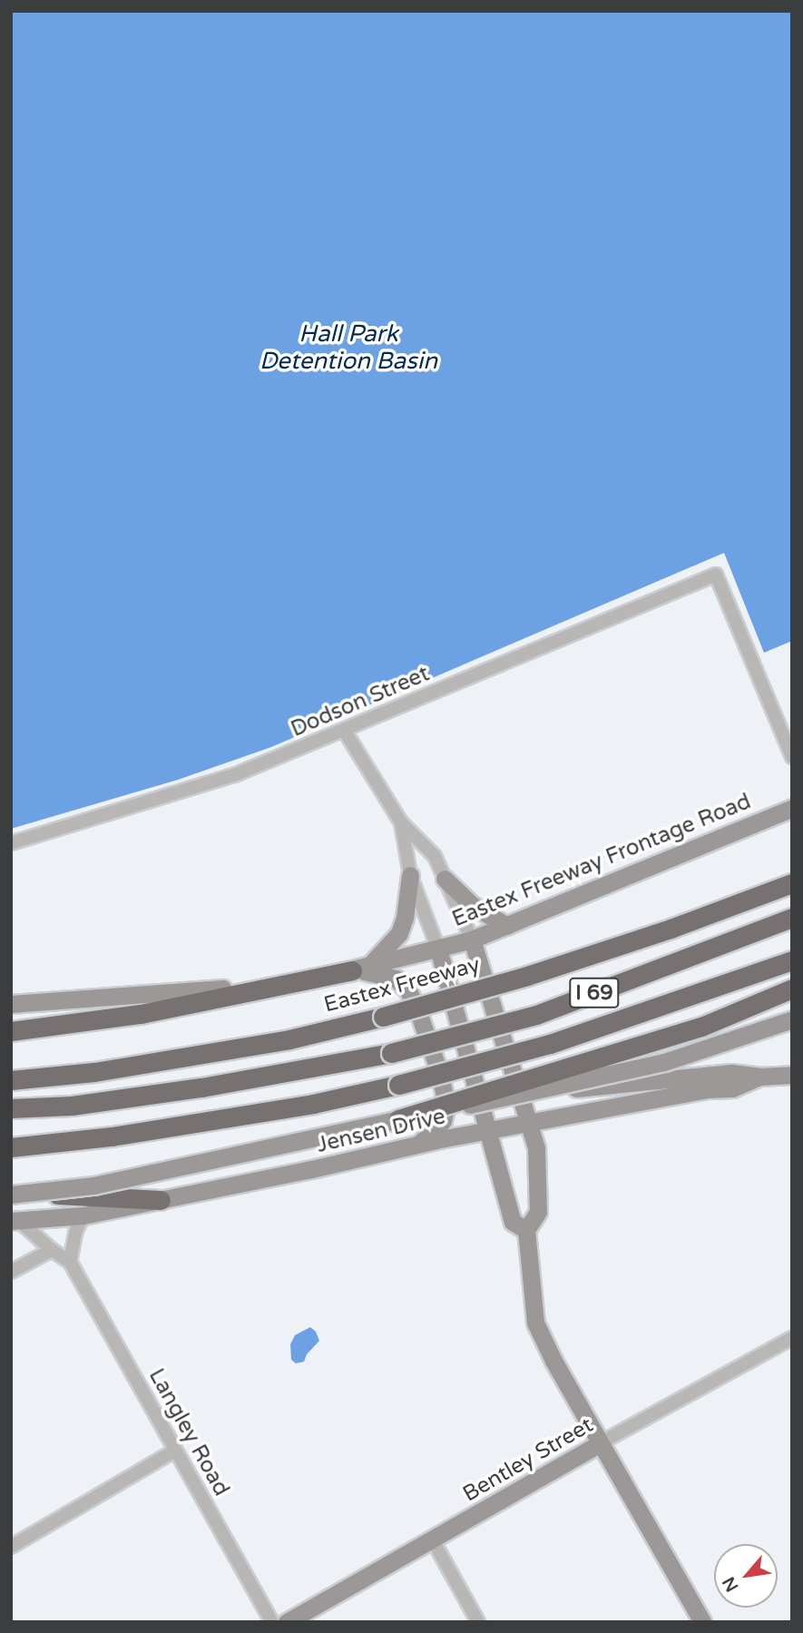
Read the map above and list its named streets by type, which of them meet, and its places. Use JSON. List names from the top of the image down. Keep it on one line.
{"streets":{"highway":["Eastex Freeway","I 69"],"main road":["Eastex Freeway Frontage Road","Jensen Drive","Bentley Street"],"street":["Dodson Street","Langley Road"]},"crossings":[["Jensen Drive","Langley Road"]],"water":["Hall Park Detention Basin"],"north":"bottom left"}
